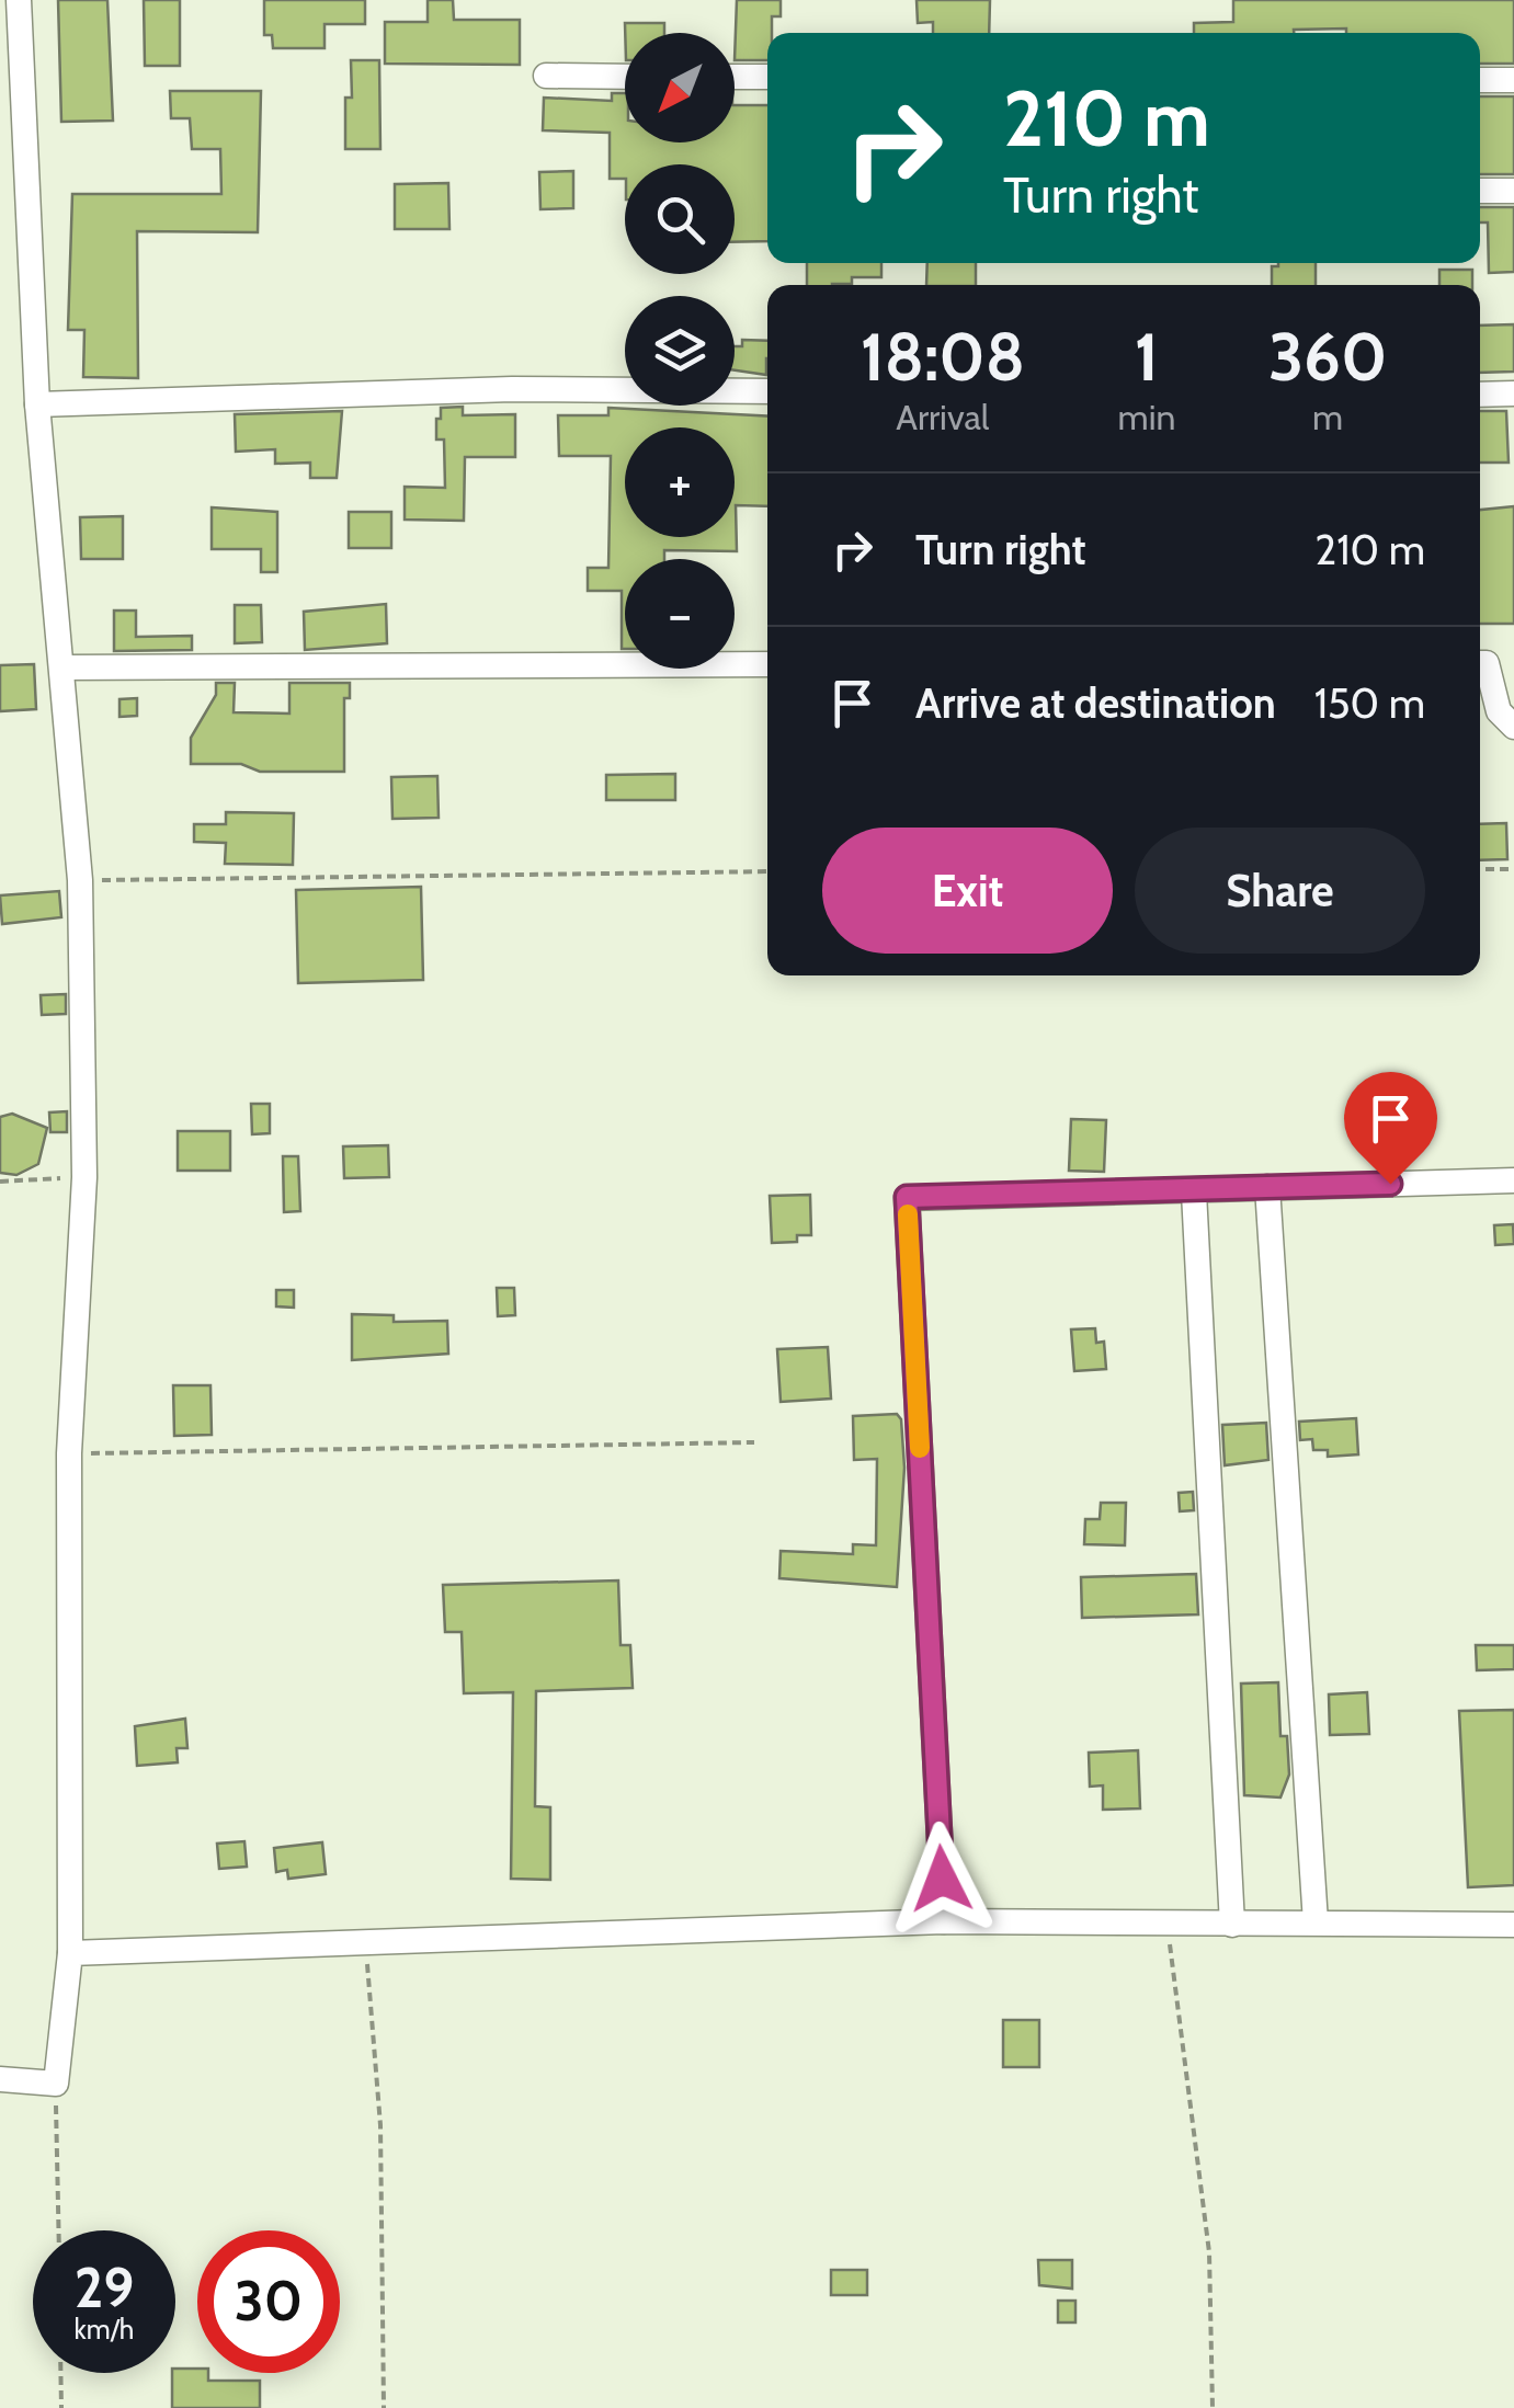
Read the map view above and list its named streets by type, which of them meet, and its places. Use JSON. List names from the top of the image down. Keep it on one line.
{"north":"bottom left","page":{"map_buttons":["+","−"],"turn":["210 m","Turn right"],"eta":["18:08","Arrival","1","min","360","m"],"list":[{"name":"Turn right","value":"210 m"},{"name":"Arrive at destination","value":"150 m"}],"buttons":["Exit","Share"],"speed":"29 km/h","limit":"30"}}
